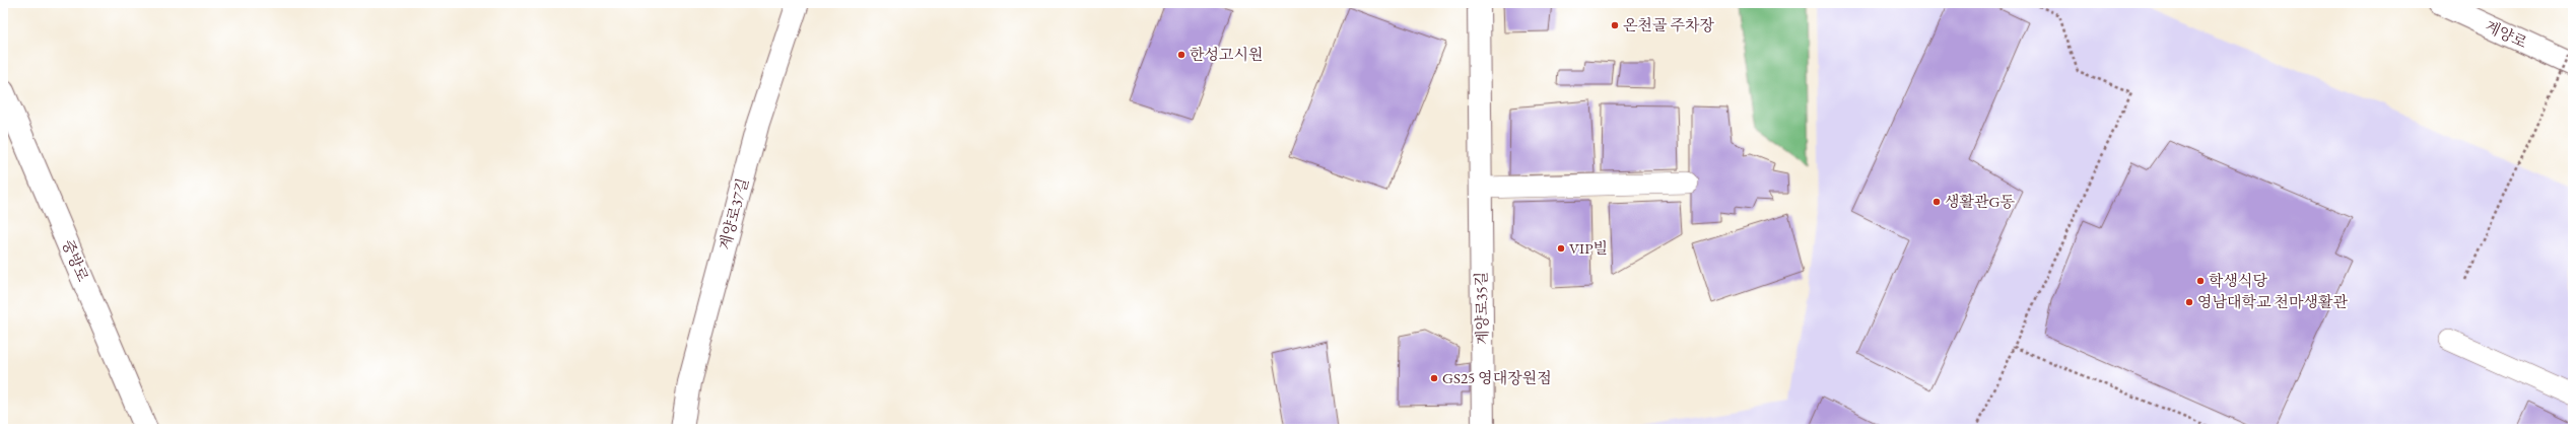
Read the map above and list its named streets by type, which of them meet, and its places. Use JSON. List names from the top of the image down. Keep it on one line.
{"streets":{"street":["계양로","계양로37길","중방로","계양로35길"]},"places":["온천골 주차장","한성고시원","생활관G동","VIP빌","학생식당","영남대학교 천마생활관","GS25 영대장원점"]}
